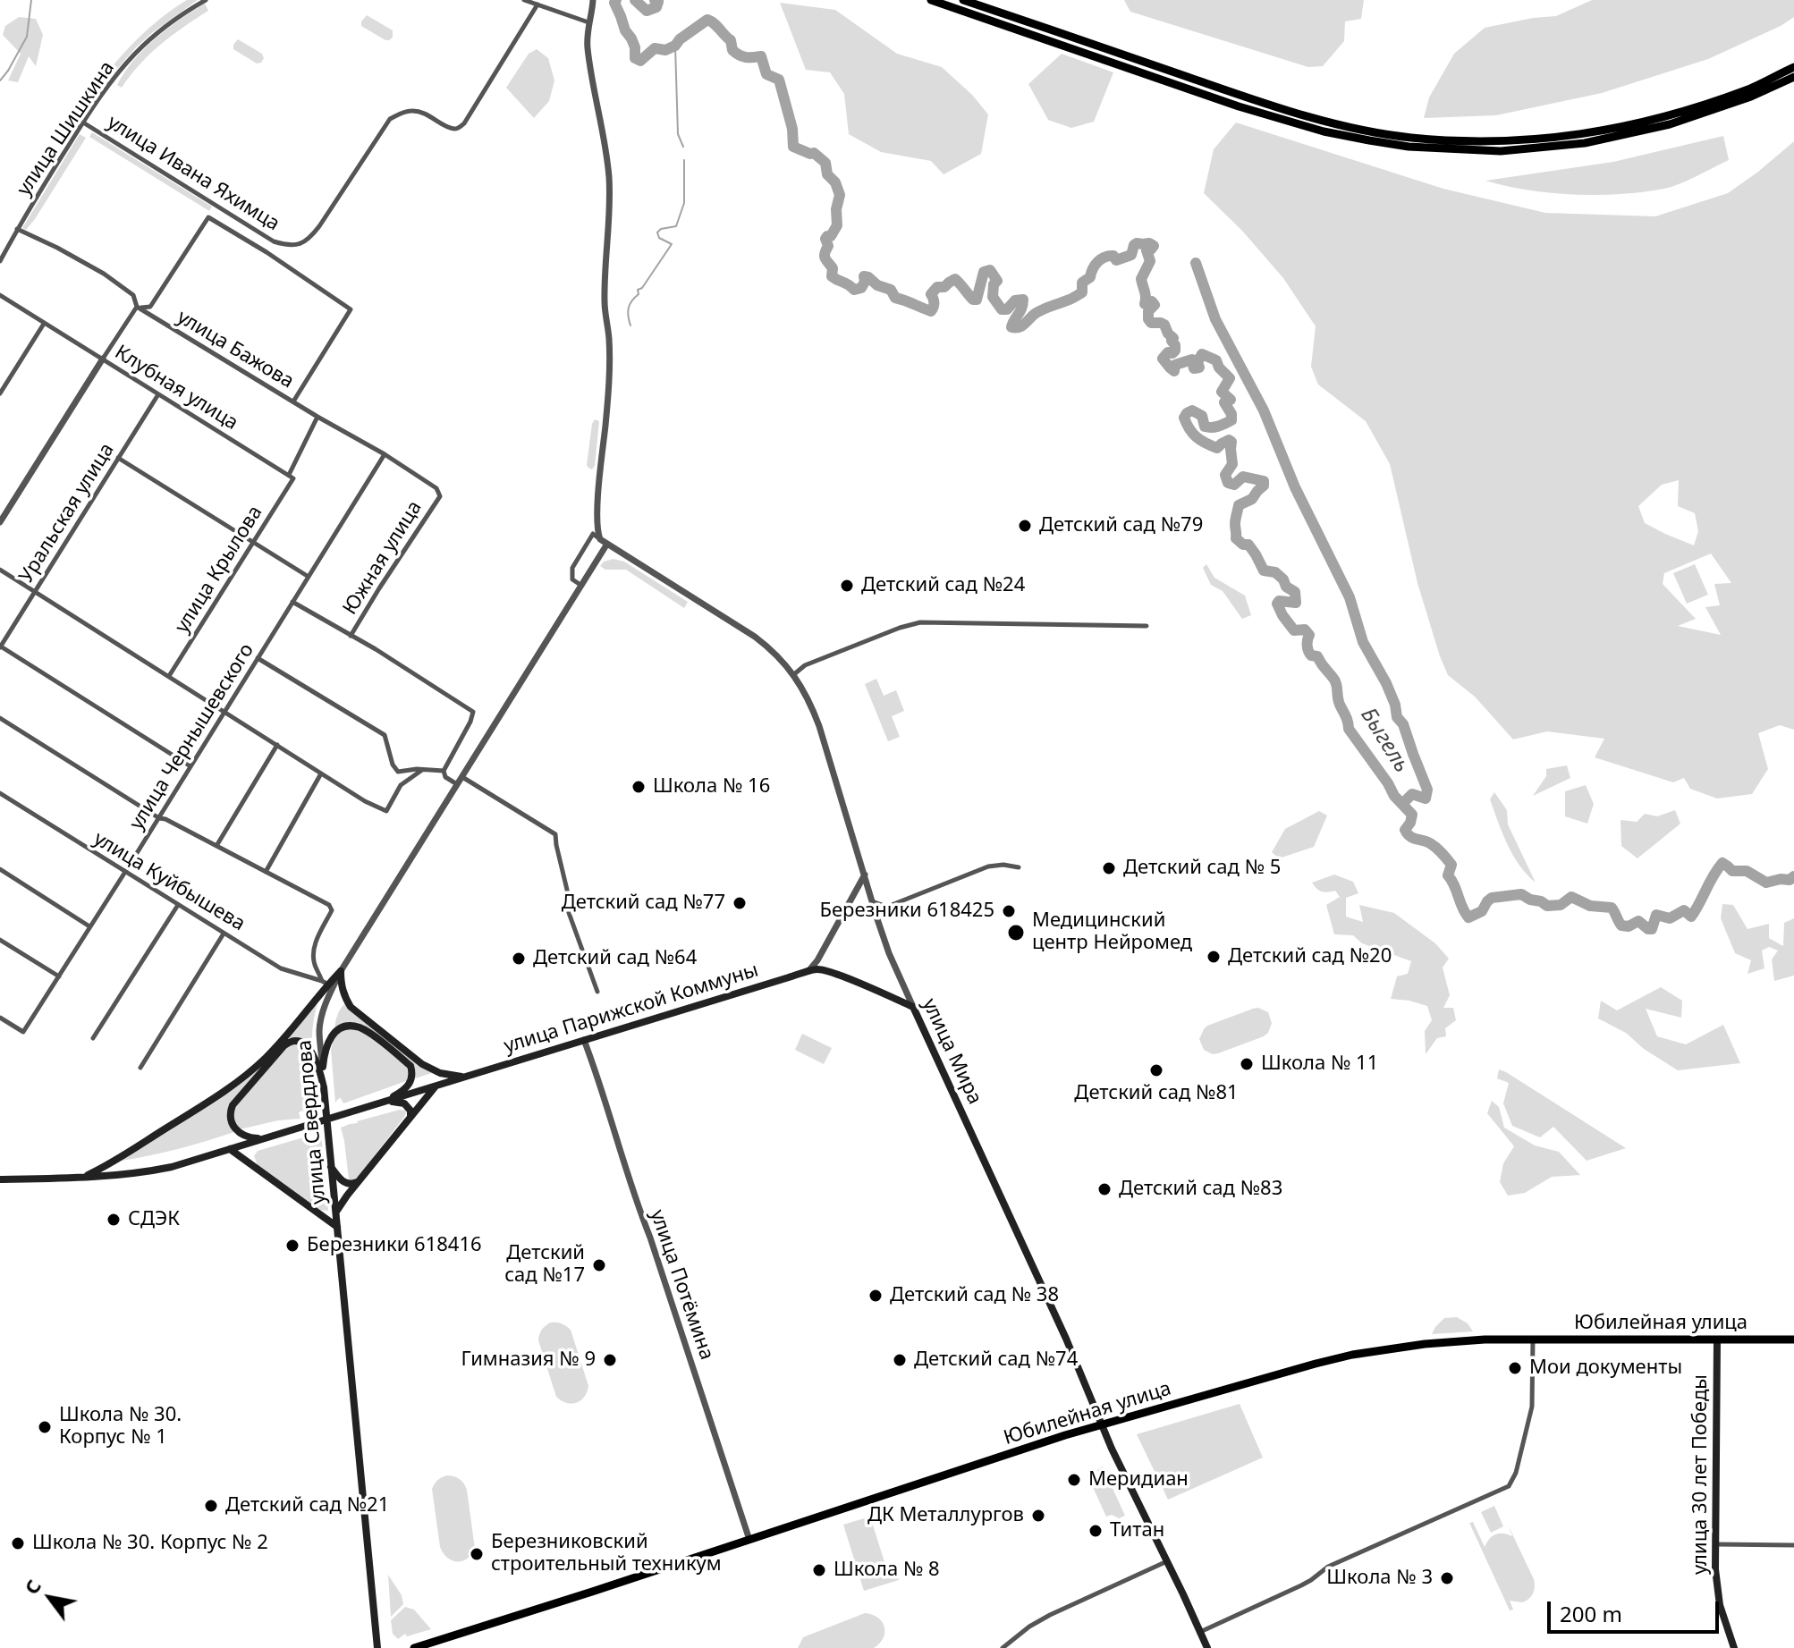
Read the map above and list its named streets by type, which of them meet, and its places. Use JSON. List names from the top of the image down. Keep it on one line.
{"streets":{"main road":["улица Парижской Коммуны","улица Мира","улица Свердлова","Юбилейная улица","улица 30 лет Победы"],"street":["улица Шишкина","улица Ивана Яхимца","улица Бажова","Клубная улица","Уральская улица","Южная улица","улица Крылова","улица Чернышевского","улица Куйбышева","улица Потёмина"]},"crossings":[["улица Шишкина","улица Ивана Яхимца"],["улица Шишкина","улица Бажова"],["улица Бажова","Южная улица"],["улица Бажова","улица Крылова"],["улица Бажова","улица Чернышевского"],["Клубная улица","Уральская улица"],["Клубная улица","улица Крылова"],["Южная улица","улица Чернышевского"],["улица Чернышевского","улица Куйбышева"],["улица Парижской Коммуны","улица Мира"],["улица Парижской Коммуны","улица Потёмина"],["улица Мира","улица Свердлова"],["улица Мира","Юбилейная улица"],["улица Потёмина","Юбилейная улица"],["Юбилейная улица","улица 30 лет Победы"]],"water":["Быгель"],"places":["Детский сад №79","Детский сад №24","Школа № 16","Детский сад № 5","Детский сад №77","Березники 618425","Медицинский центр Нейромед","Детский сад №20","Детский сад №64","Школа № 11","Детский сад №81","Детский сад №83","СДЭК","Березники 618416","Детский сад №17","Детский сад № 38","Гимназия № 9","Детский сад №74","Мои документы","Школа № 30. Корпус № 1","Меридиан","Детский сад №21","ДК Металлургов","Титан","Школа № 30. Корпус № 2","Березниковский строительный техникум","Школа № 8","Школа № 3"],"scale_bar":"200 m","north":"top left"}
